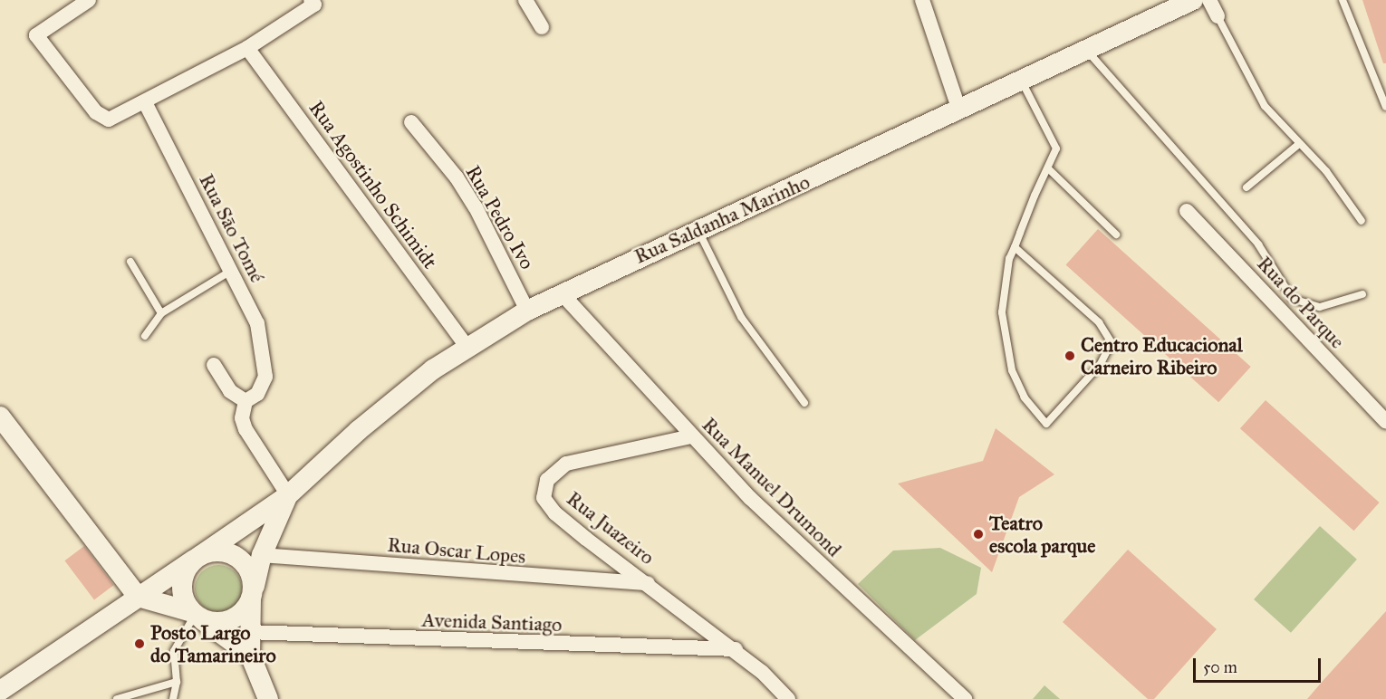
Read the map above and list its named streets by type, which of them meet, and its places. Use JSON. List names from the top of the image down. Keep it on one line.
{"streets":{"main road":["Rua Saldanha Marinho"],"street":["Rua Agostinho Schimidt","Rua Pedro Ivo","Rua Sāo Tomé","Rua do Parque","Rua Manuel Drumond","Rua Juazeiro","Rua Oscar Lopes","Avenida Santiago"]},"crossings":[["Rua Agostinho Schimidt","Rua Saldanha Marinho"],["Rua Pedro Ivo","Rua Saldanha Marinho"],["Rua Saldanha Marinho","Rua Manuel Drumond"],["Rua Saldanha Marinho","Rua Oscar Lopes"],["Rua Manuel Drumond","Rua Juazeiro"],["Rua Juazeiro","Rua Oscar Lopes"],["Rua Juazeiro","Avenida Santiago"]],"places":["Centro Educacional Carneiro Ribeiro","Teatro escola parque","Posto Largo do Tamarineiro"],"scale_bar":"50 m"}
